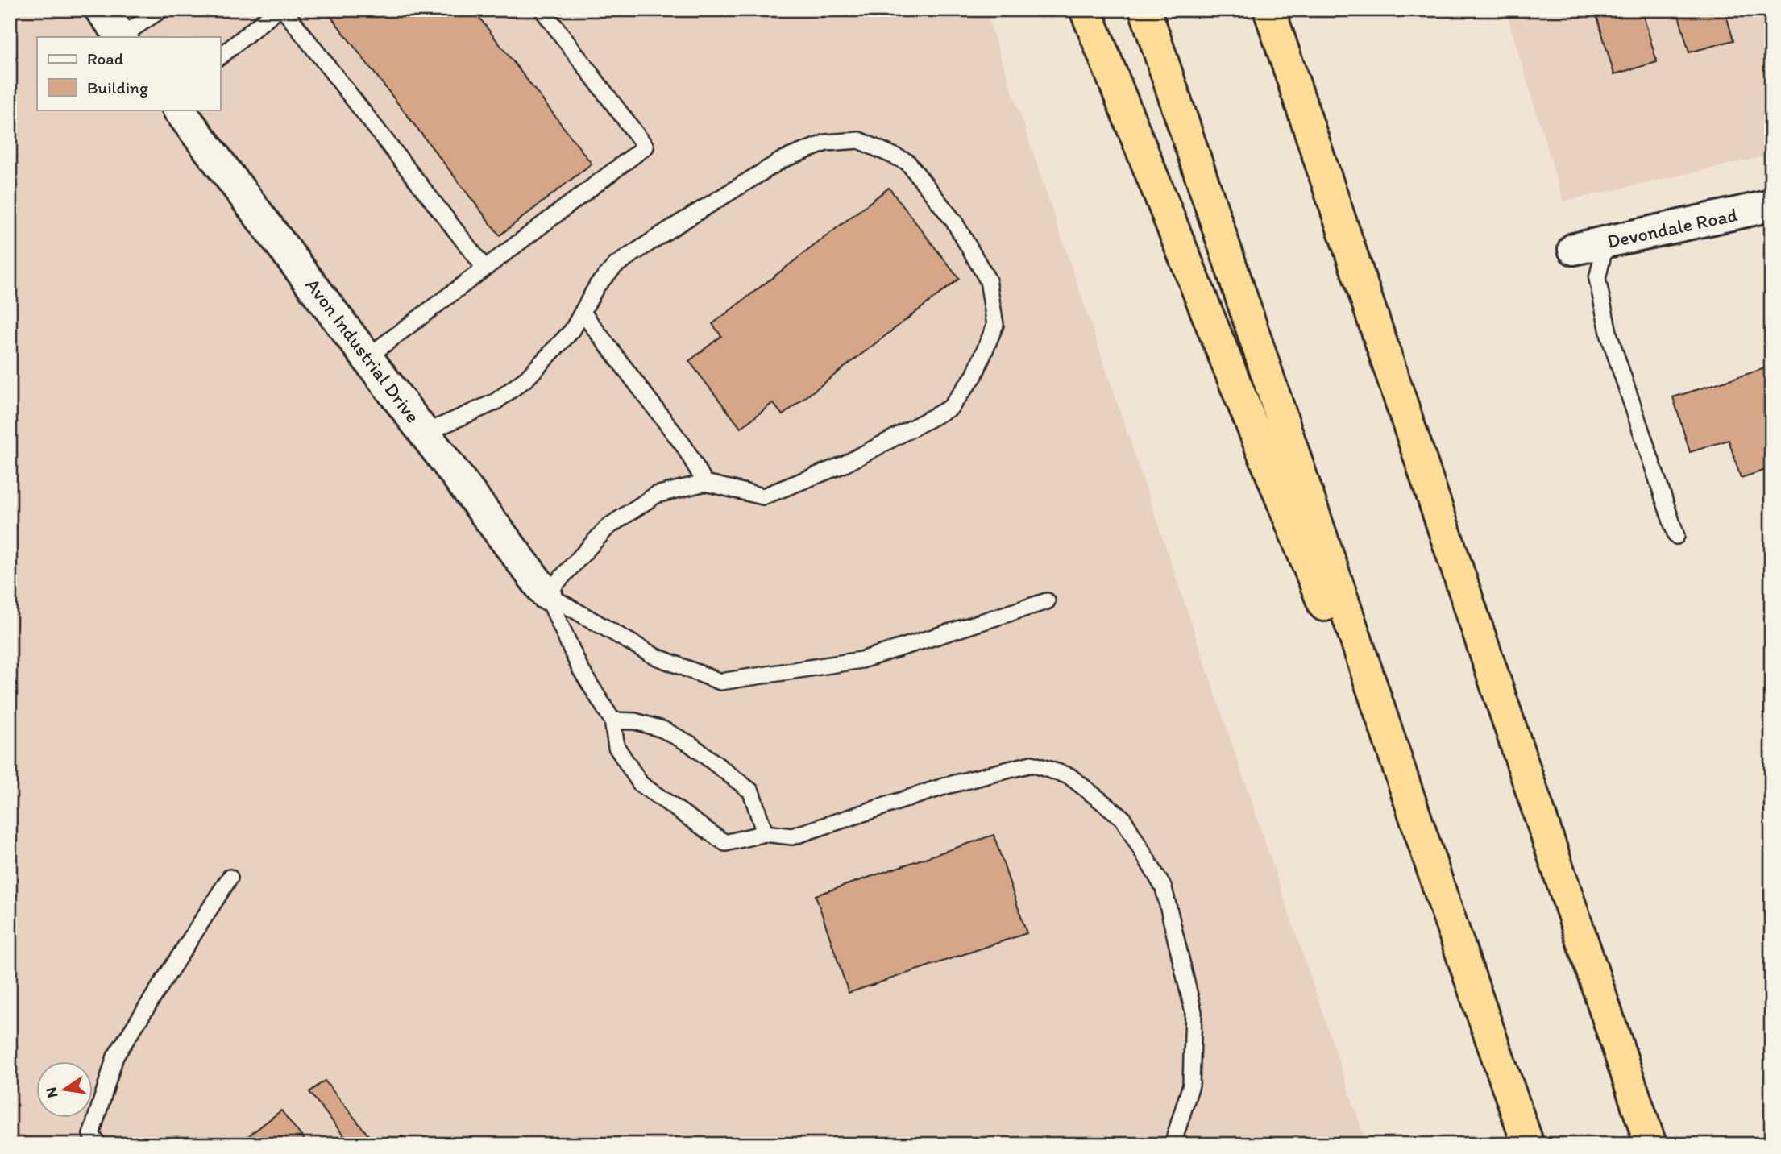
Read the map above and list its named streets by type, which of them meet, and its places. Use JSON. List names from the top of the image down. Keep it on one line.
{"streets":{"street":["Devondale Road","Avon Industrial Drive"]},"legend":["Road","Building"],"north":"left"}
